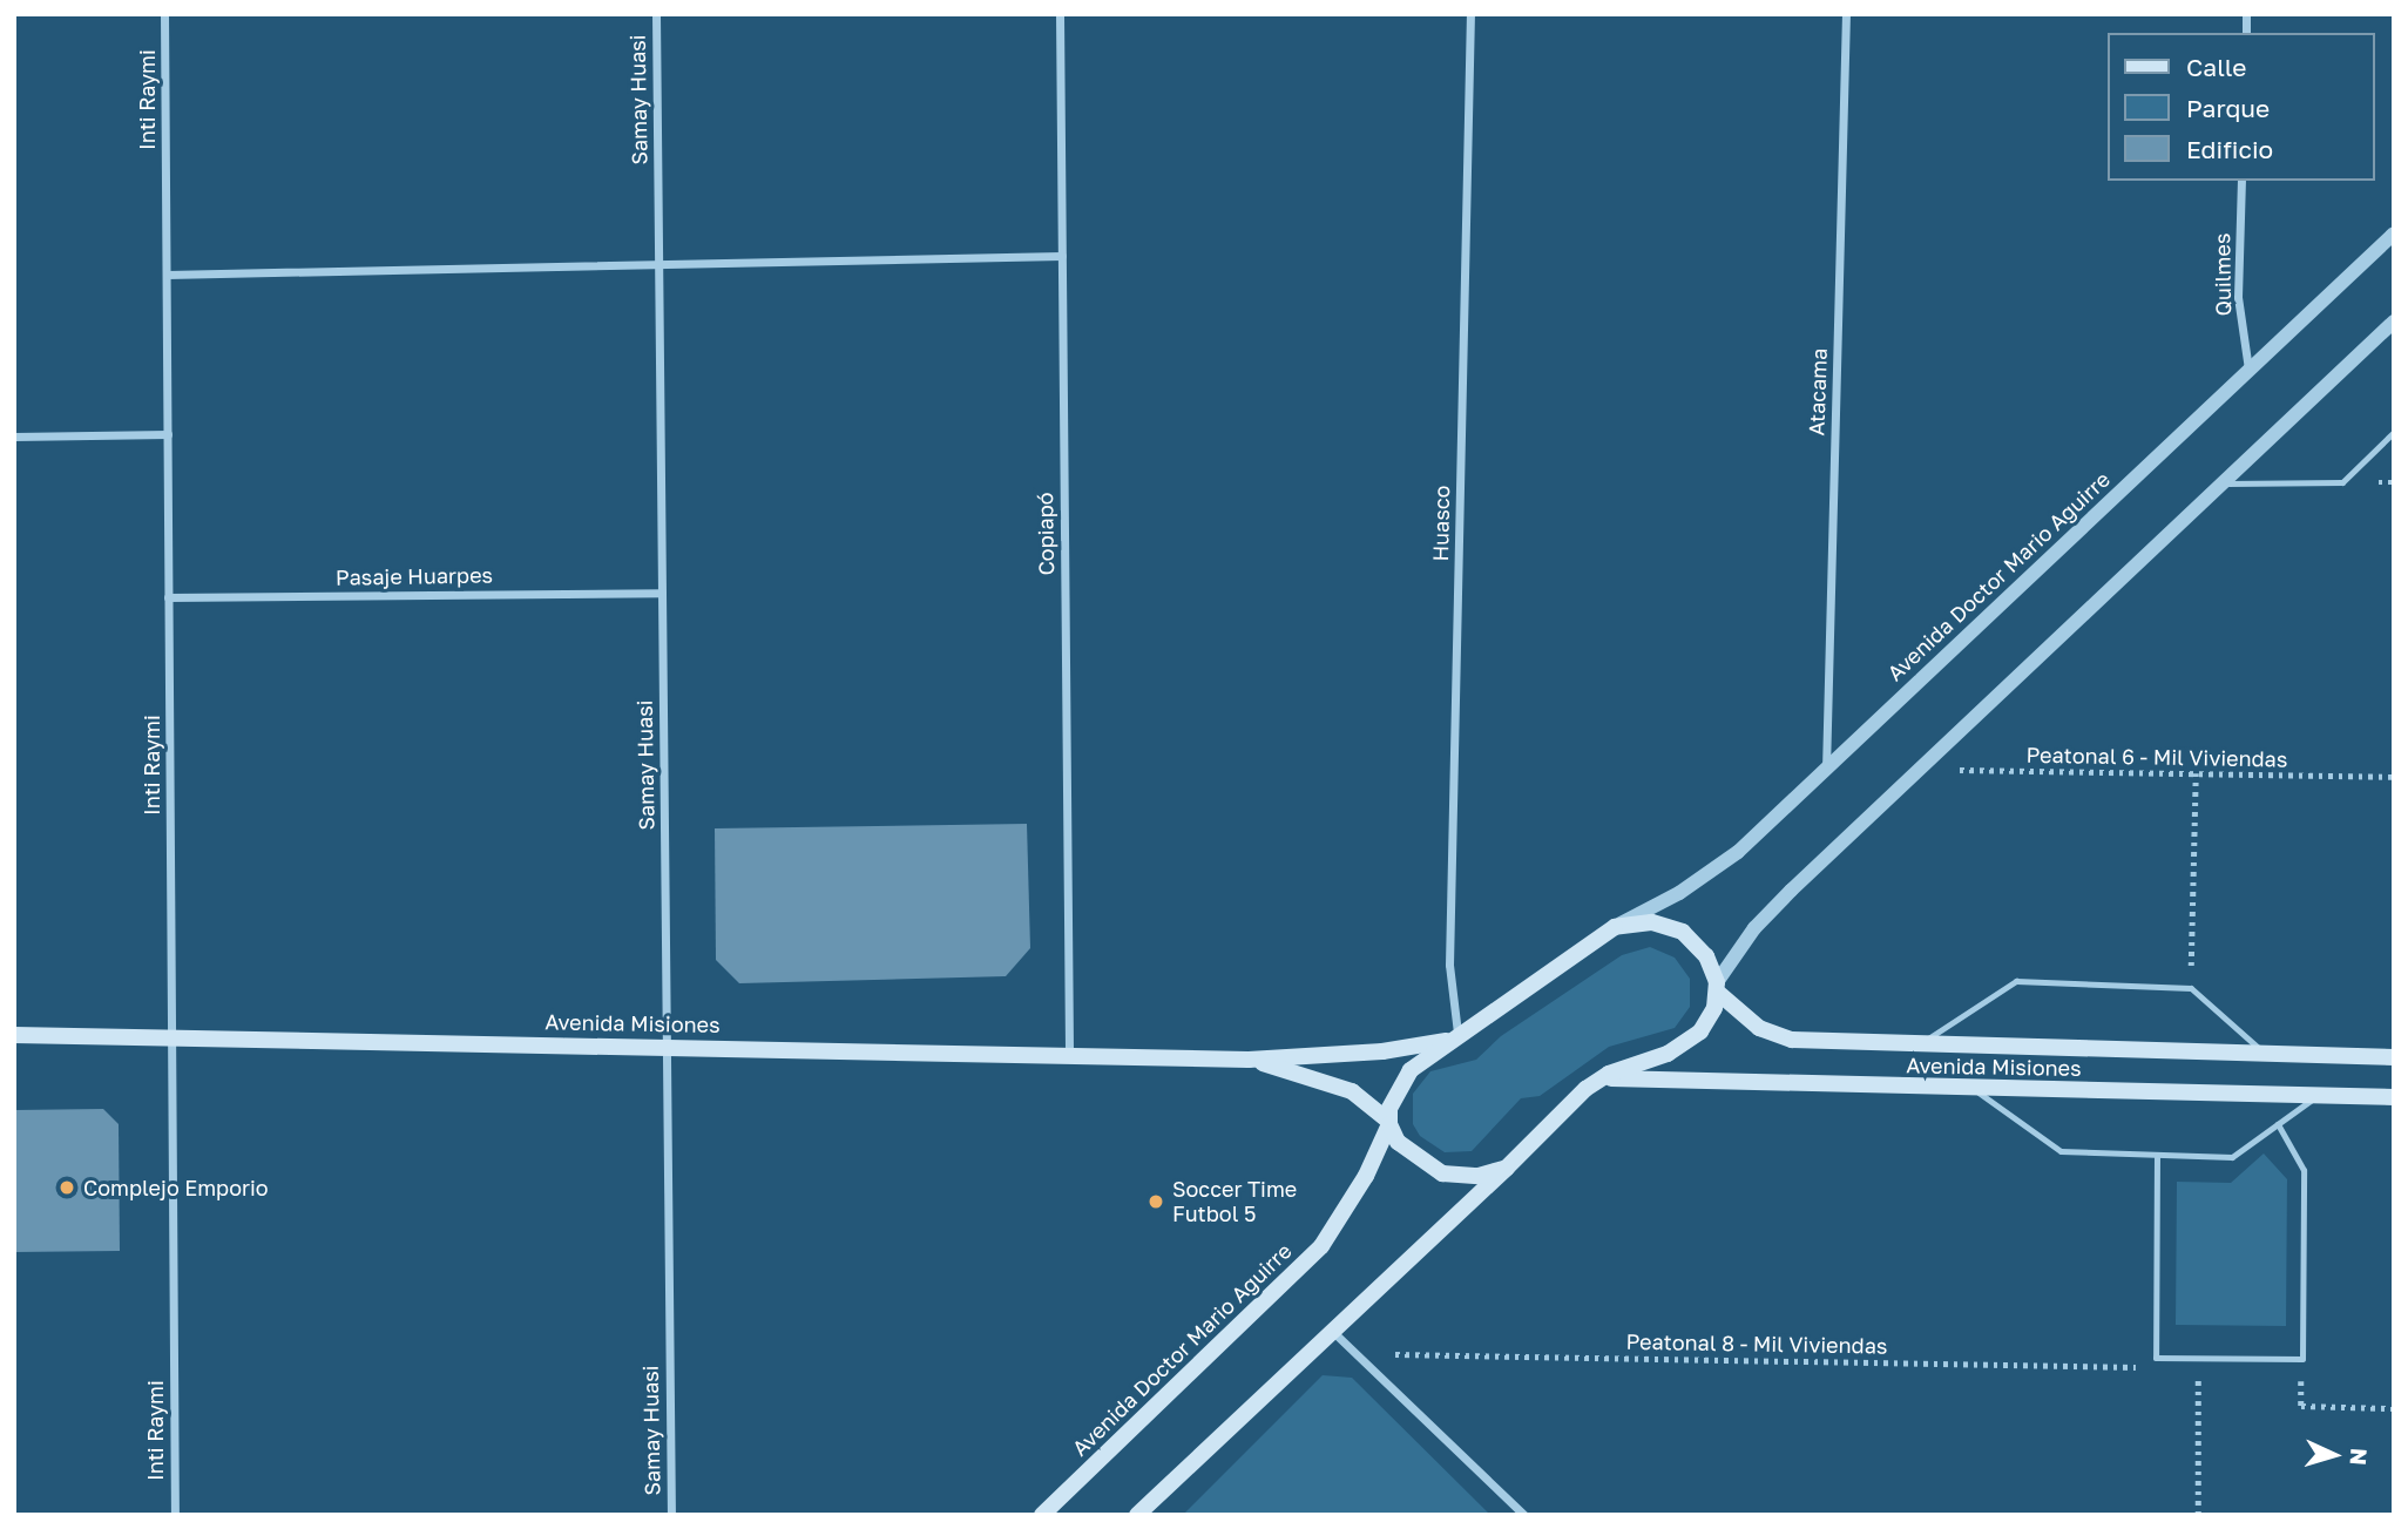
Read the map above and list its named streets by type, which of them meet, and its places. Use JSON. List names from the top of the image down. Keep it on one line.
{"streets":{"main road":["Avenida Doctor Mario Aguirre","Avenida Misiones"],"street":["Inti Raymi","Samay Huasi","Quilmes","Atacama","Huasco","Copiapó","Pasaje Huarpes"],"path":["Peatonal 6 - Mil Viviendas","Peatonal 8 - Mil Viviendas"]},"crossings":[["Inti Raymi","Pasaje Huarpes"],["Inti Raymi","Avenida Misiones"],["Samay Huasi","Pasaje Huarpes"],["Samay Huasi","Avenida Misiones"],["Quilmes","Avenida Doctor Mario Aguirre"],["Atacama","Avenida Doctor Mario Aguirre"],["Huasco","Avenida Doctor Mario Aguirre"],["Huasco","Avenida Misiones"],["Copiapó","Avenida Misiones"],["Avenida Doctor Mario Aguirre","Avenida Misiones"]],"places":["Complejo Emporio","Soccer Time Futbol 5"],"legend":["Calle","Parque","Edificio"],"north":"right"}
